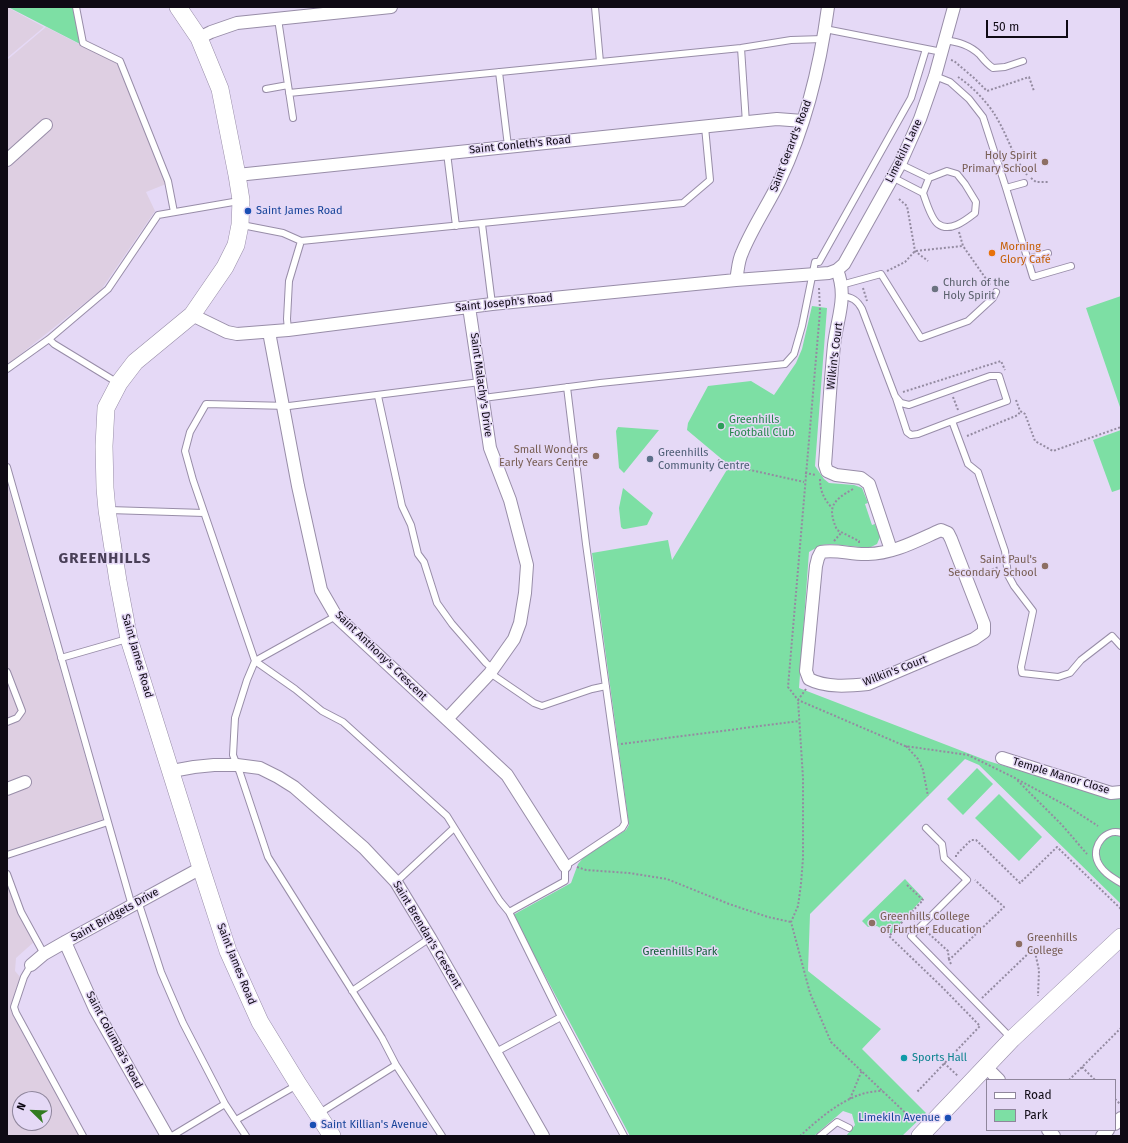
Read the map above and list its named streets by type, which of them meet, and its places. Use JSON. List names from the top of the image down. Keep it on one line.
{"streets":{"street":["Saint Conleth's Road","Saint Gerard's Road","Limekiln Lane","Saint Joseph's Road","Wilkin's Court","Saint Malachy's Drive","Saint James Road","Saint Anthony's Crescent","Temple Manor Close","Saint Bridgets Drive","Saint Brendan's Crescent","Saint Columba's Road"]},"crossings":[["Saint Conleth's Road","Saint Gerard's Road"],["Saint Conleth's Road","Saint James Road"],["Saint Gerard's Road","Saint Joseph's Road"],["Limekiln Lane","Wilkin's Court"],["Saint Joseph's Road","Saint Malachy's Drive"],["Saint Joseph's Road","Saint James Road"],["Saint Joseph's Road","Saint Anthony's Crescent"],["Saint Malachy's Drive","Saint Anthony's Crescent"],["Saint James Road","Saint Bridgets Drive"],["Saint James Road","Saint Brendan's Crescent"],["Saint Bridgets Drive","Saint Columba's Road"]],"districts":["GREENHILLS"],"parks":["Greenhills Park"],"places":["Holy Spirit Primary School","Saint James Road","Morning Glory Café","Church of the Holy Spirit","Greenhills Football Club","Small Wonders Early Years Centre","Greenhills Community Centre","Saint Paul's Secondary School","Greenhills College of Further Education","Greenhills College","Sports Hall","Limekiln Avenue","Saint Killian's Avenue"],"legend":["Road","Park"],"scale_bar":"50 m","north":"top left"}
